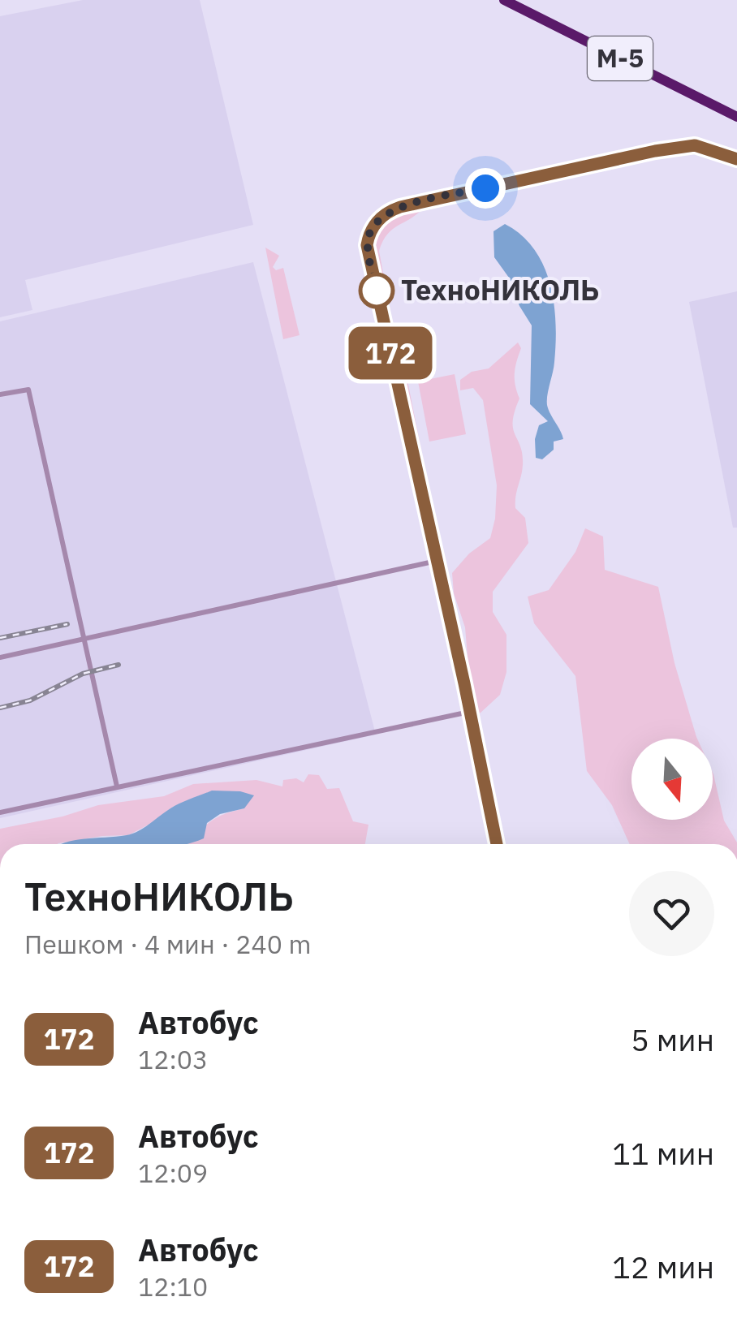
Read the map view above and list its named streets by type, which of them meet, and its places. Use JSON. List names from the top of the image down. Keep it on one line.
{"streets":{"highway":["М-5"]},"places":["ТехноНИКОЛЬ"],"lines":["bus line 172"],"north":"bottom","page":{"on_map":"172","heading":["ТехноНИКОЛЬ","Пешком · 4 мин · 240 m"],"list":[{"mark":"172","name":"Автобус","note":"12:03","value":"5 мин"},{"mark":"172","name":"Автобус","note":"12:09","value":"11 мин"},{"mark":"172","name":"Автобус","note":"12:10","value":"12 мин"}]}}
